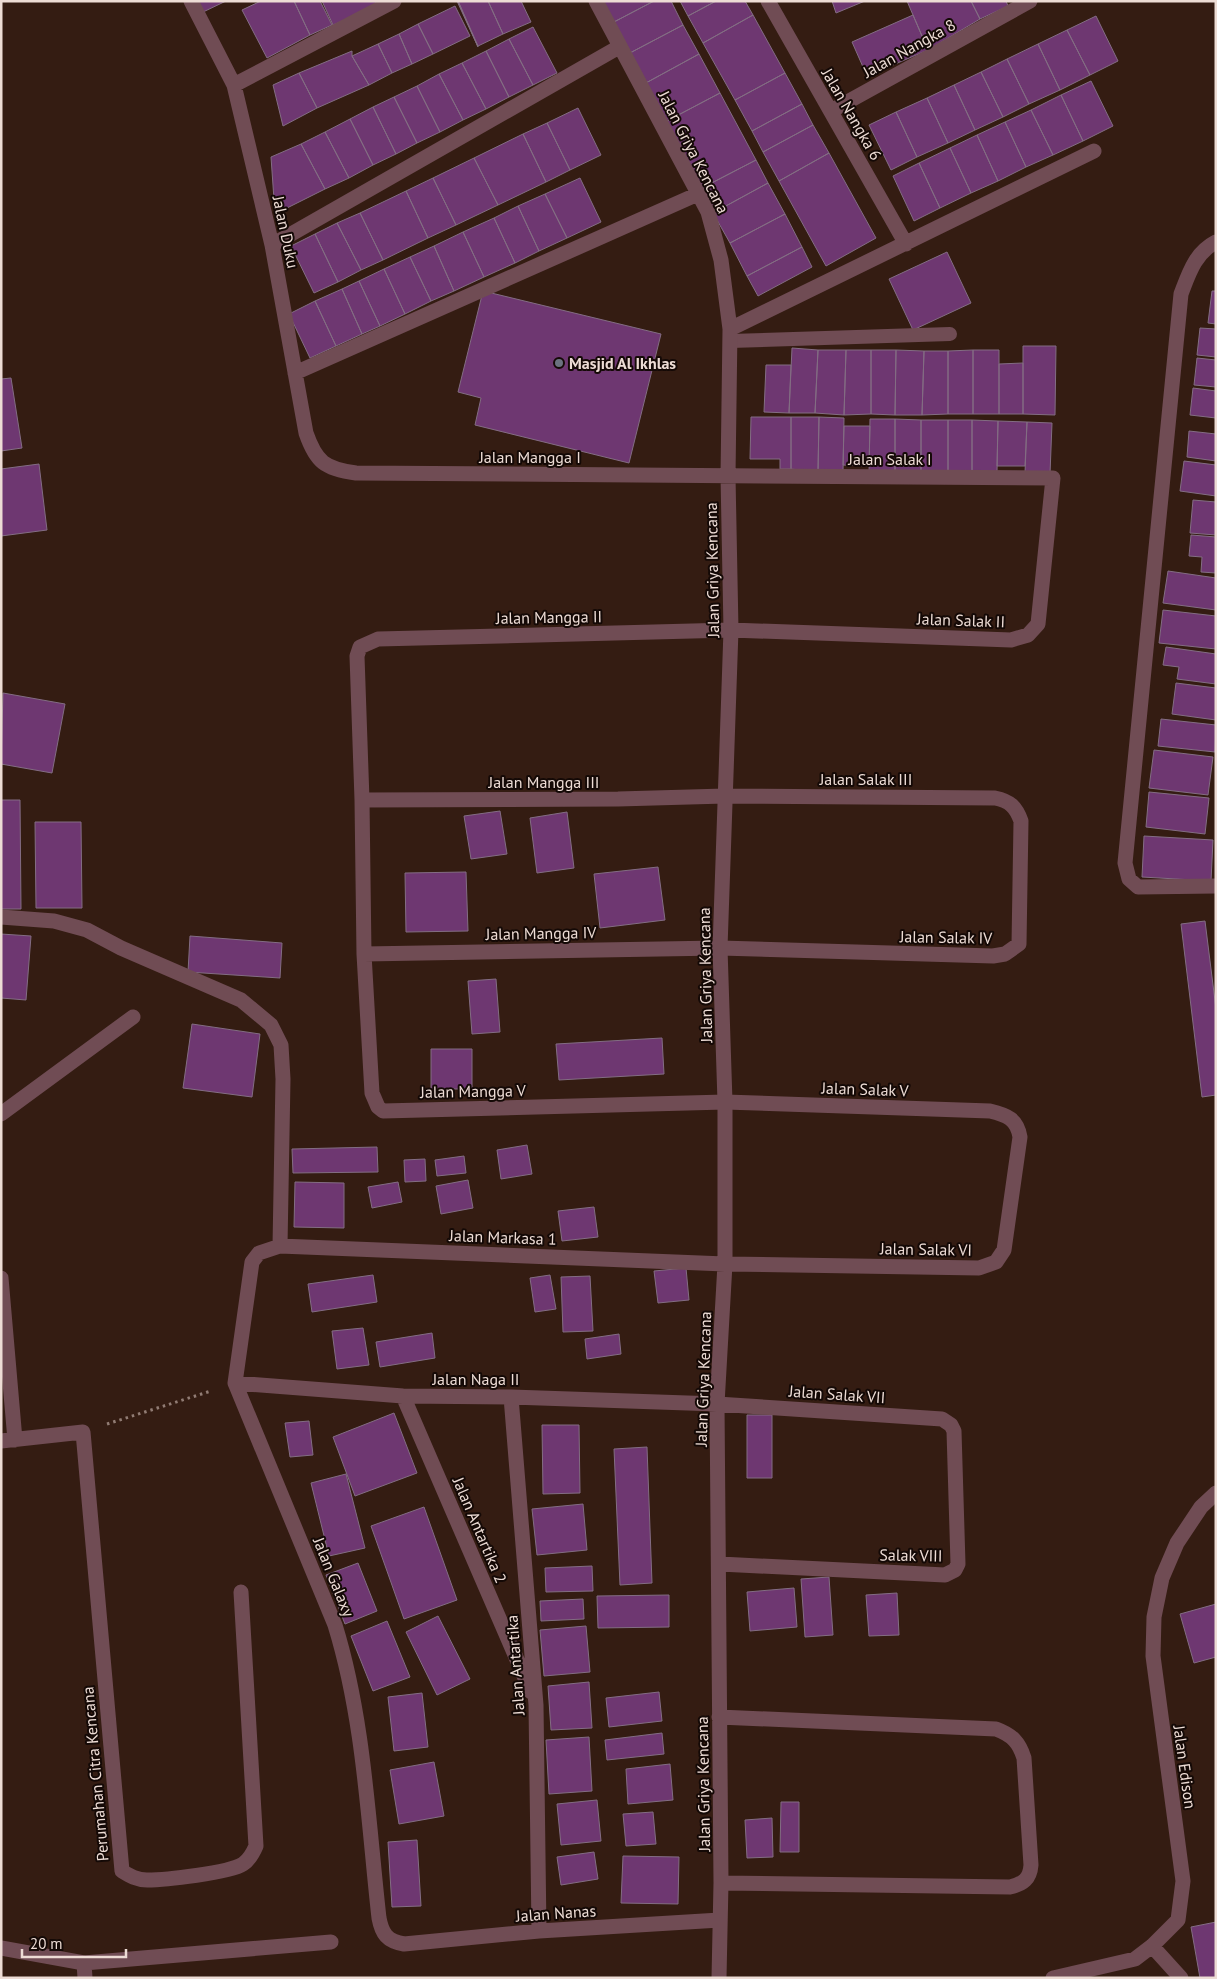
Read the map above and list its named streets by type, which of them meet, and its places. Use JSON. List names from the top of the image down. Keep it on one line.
{"streets":{"street":["Jalan Nangka 8","Jalan Nangka 6","Jalan Griya Kencana","Jalan Duku","Jalan Mangga I","Jalan Salak I","Jalan Mangga II","Jalan Salak II","Jalan Salak III","Jalan Mangga III","Jalan Mangga IV","Jalan Salak IV","Jalan Salak V","Jalan Mangga V","Jalan Markasa 1","Jalan Salak VI","Jalan Naga II","Jalan Salak VII","Jalan Antartika 2","Salak VIII","Jalan Galaxy","Jalan Antartika","Jalan Edison","Perumahan Citra Kencana","Jalan Nanas"]},"crossings":[["Jalan Nangka 8","Jalan Nangka 6"],["Jalan Griya Kencana","Jalan Mangga I"],["Jalan Griya Kencana","Jalan Salak I"],["Jalan Griya Kencana","Jalan Mangga II"],["Jalan Griya Kencana","Jalan Salak II"],["Jalan Griya Kencana","Jalan Salak III"],["Jalan Griya Kencana","Jalan Mangga III"],["Jalan Griya Kencana","Jalan Mangga IV"],["Jalan Griya Kencana","Jalan Salak IV"],["Jalan Griya Kencana","Jalan Salak V"],["Jalan Griya Kencana","Jalan Mangga V"],["Jalan Griya Kencana","Jalan Markasa 1"],["Jalan Griya Kencana","Jalan Salak VI"],["Jalan Griya Kencana","Jalan Naga II"],["Jalan Griya Kencana","Jalan Salak VII"],["Jalan Griya Kencana","Salak VIII"],["Jalan Griya Kencana","Jalan Nanas"],["Jalan Duku","Jalan Mangga I"],["Jalan Mangga I","Jalan Salak I"],["Jalan Salak I","Jalan Salak II"],["Jalan Mangga II","Jalan Salak II"],["Jalan Mangga II","Jalan Mangga III"],["Jalan Salak III","Jalan Mangga III"],["Jalan Salak III","Jalan Salak IV"],["Jalan Mangga IV","Jalan Salak IV"],["Jalan Mangga IV","Jalan Mangga V"],["Jalan Salak V","Jalan Mangga V"],["Jalan Salak V","Jalan Salak VI"],["Jalan Markasa 1","Jalan Salak VI"],["Jalan Naga II","Jalan Salak VII"],["Jalan Naga II","Jalan Antartika 2"],["Jalan Naga II","Jalan Galaxy"],["Jalan Naga II","Jalan Antartika"],["Jalan Salak VII","Salak VIII"],["Jalan Antartika 2","Jalan Antartika"],["Jalan Galaxy","Jalan Nanas"],["Jalan Antartika","Jalan Nanas"]],"places":["Masjid Al Ikhlas"],"scale_bar":"20 m"}
